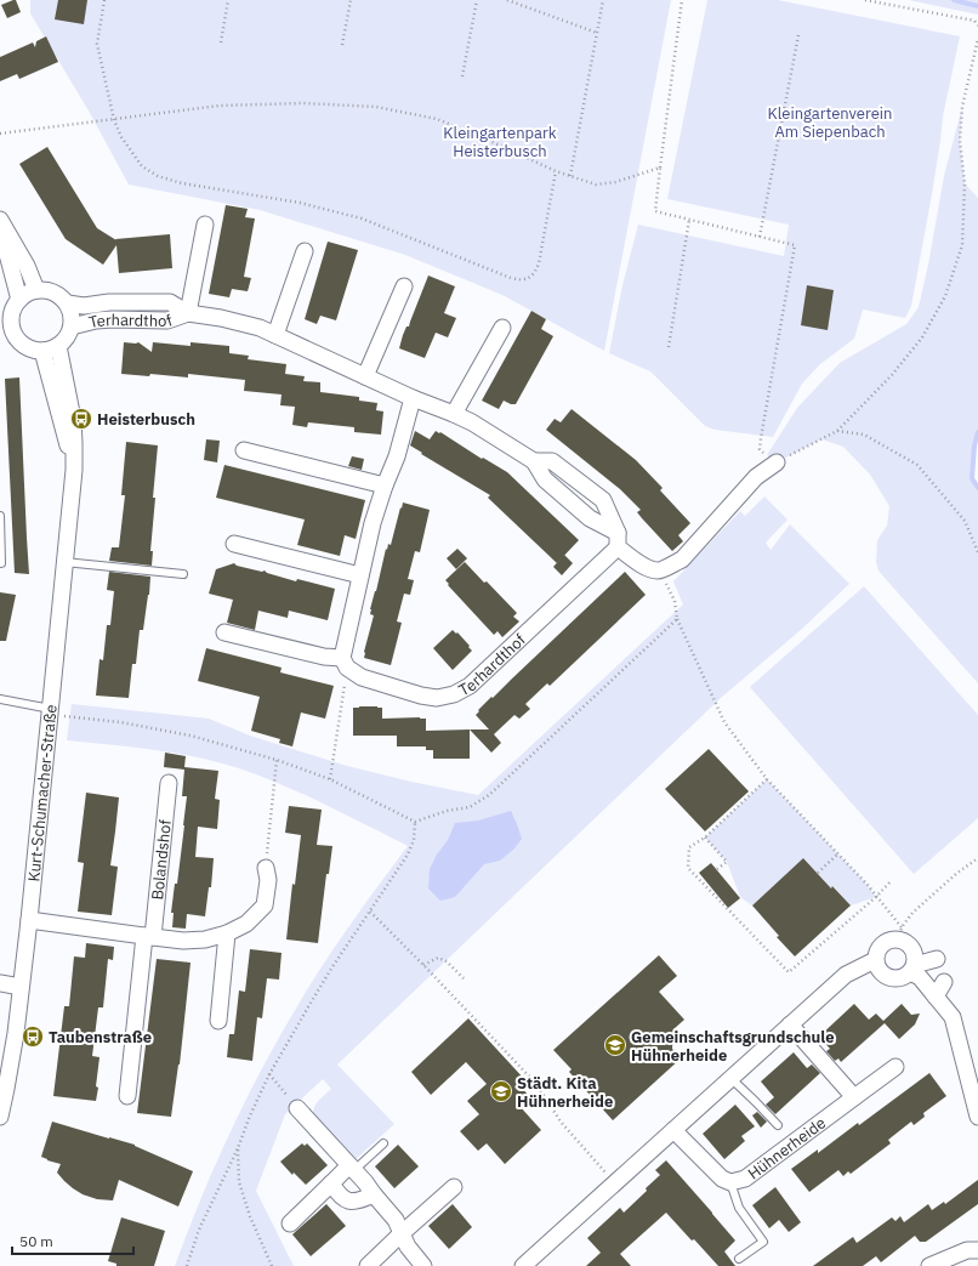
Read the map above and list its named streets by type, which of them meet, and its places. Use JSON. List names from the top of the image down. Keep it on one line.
{"streets":{"street":["Terhardthof","Kurt-Schumacher-Straße","Bolandshof","Hühnerheide"]},"crossings":[["Terhardthof","Kurt-Schumacher-Straße"]],"parks":["Kleingartenverein Am Siepenbach","Kleingartenpark Heisterbusch"],"places":{"bus stop":["Heisterbusch","Taubenstraße"],"school or university":["Gemeinschaftsgrundschule Hühnerheide","Städt. Kita Hühnerheide"]},"scale_bar":"50 m"}
